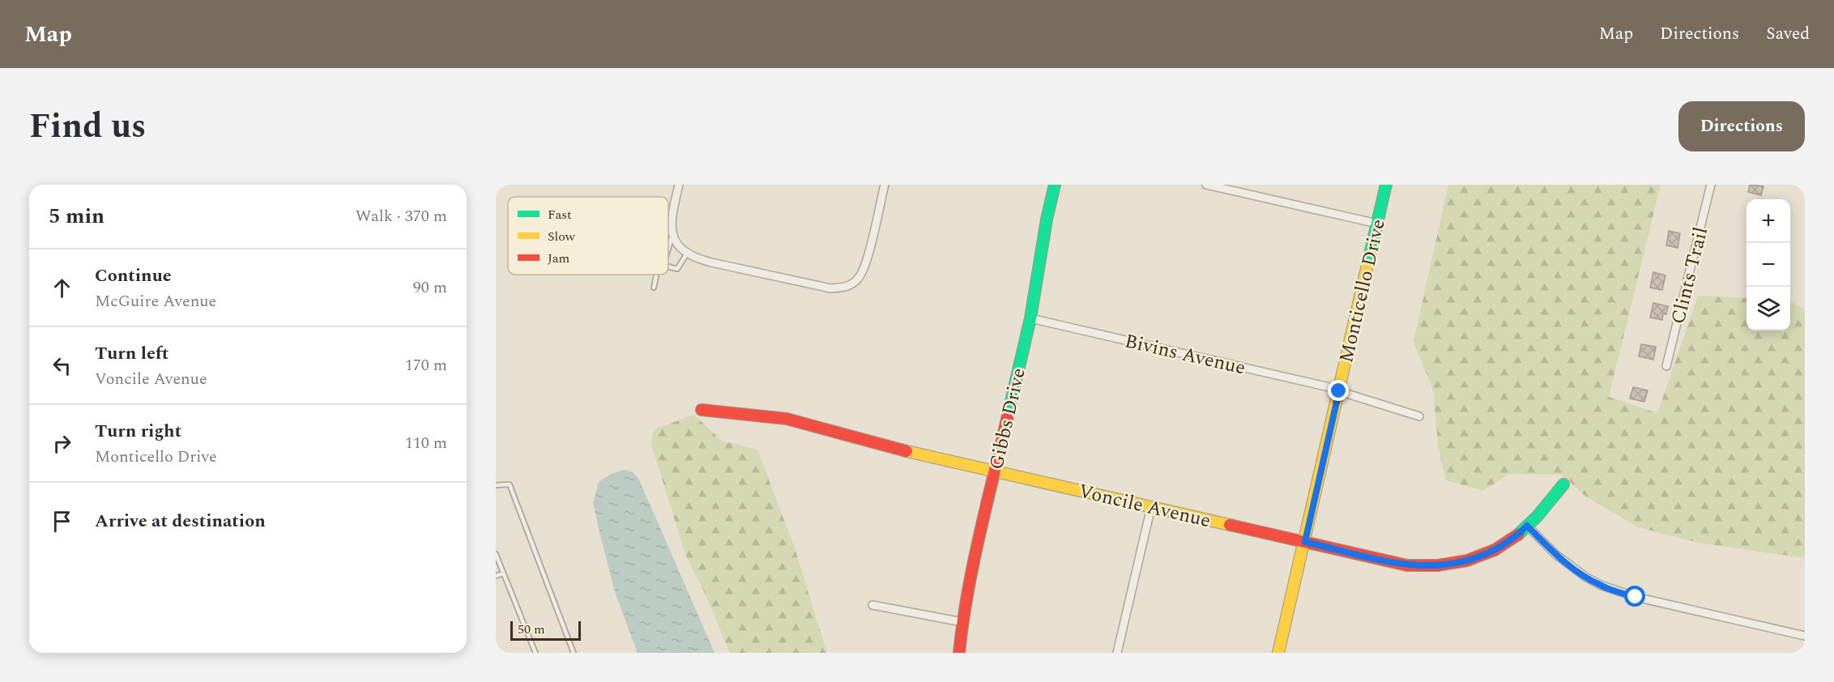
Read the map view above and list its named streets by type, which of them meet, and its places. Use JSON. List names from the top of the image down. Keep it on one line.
{"streets":{"street":["Clints Trail","Monticello Drive","Bivins Avenue","Gibbs Drive","Voncile Avenue"]},"crossings":[["Monticello Drive","Bivins Avenue"],["Monticello Drive","Voncile Avenue"],["Bivins Avenue","Gibbs Drive"],["Gibbs Drive","Voncile Avenue"]],"legend":["Fast","Slow","Jam"],"scale_bar":"50 m","page":{"header":"Map","nav":["Map","Directions","Saved"],"title":"Find us","buttons":"Directions","heading":["5 min","Walk · 370 m"],"map_buttons":["+","−"],"list":[["Continue","McGuire Avenue","90 m"],["Turn left","Voncile Avenue","170 m"],["Turn right","Monticello Drive","110 m"],"Arrive at destination"],"scale":"50 m"}}
